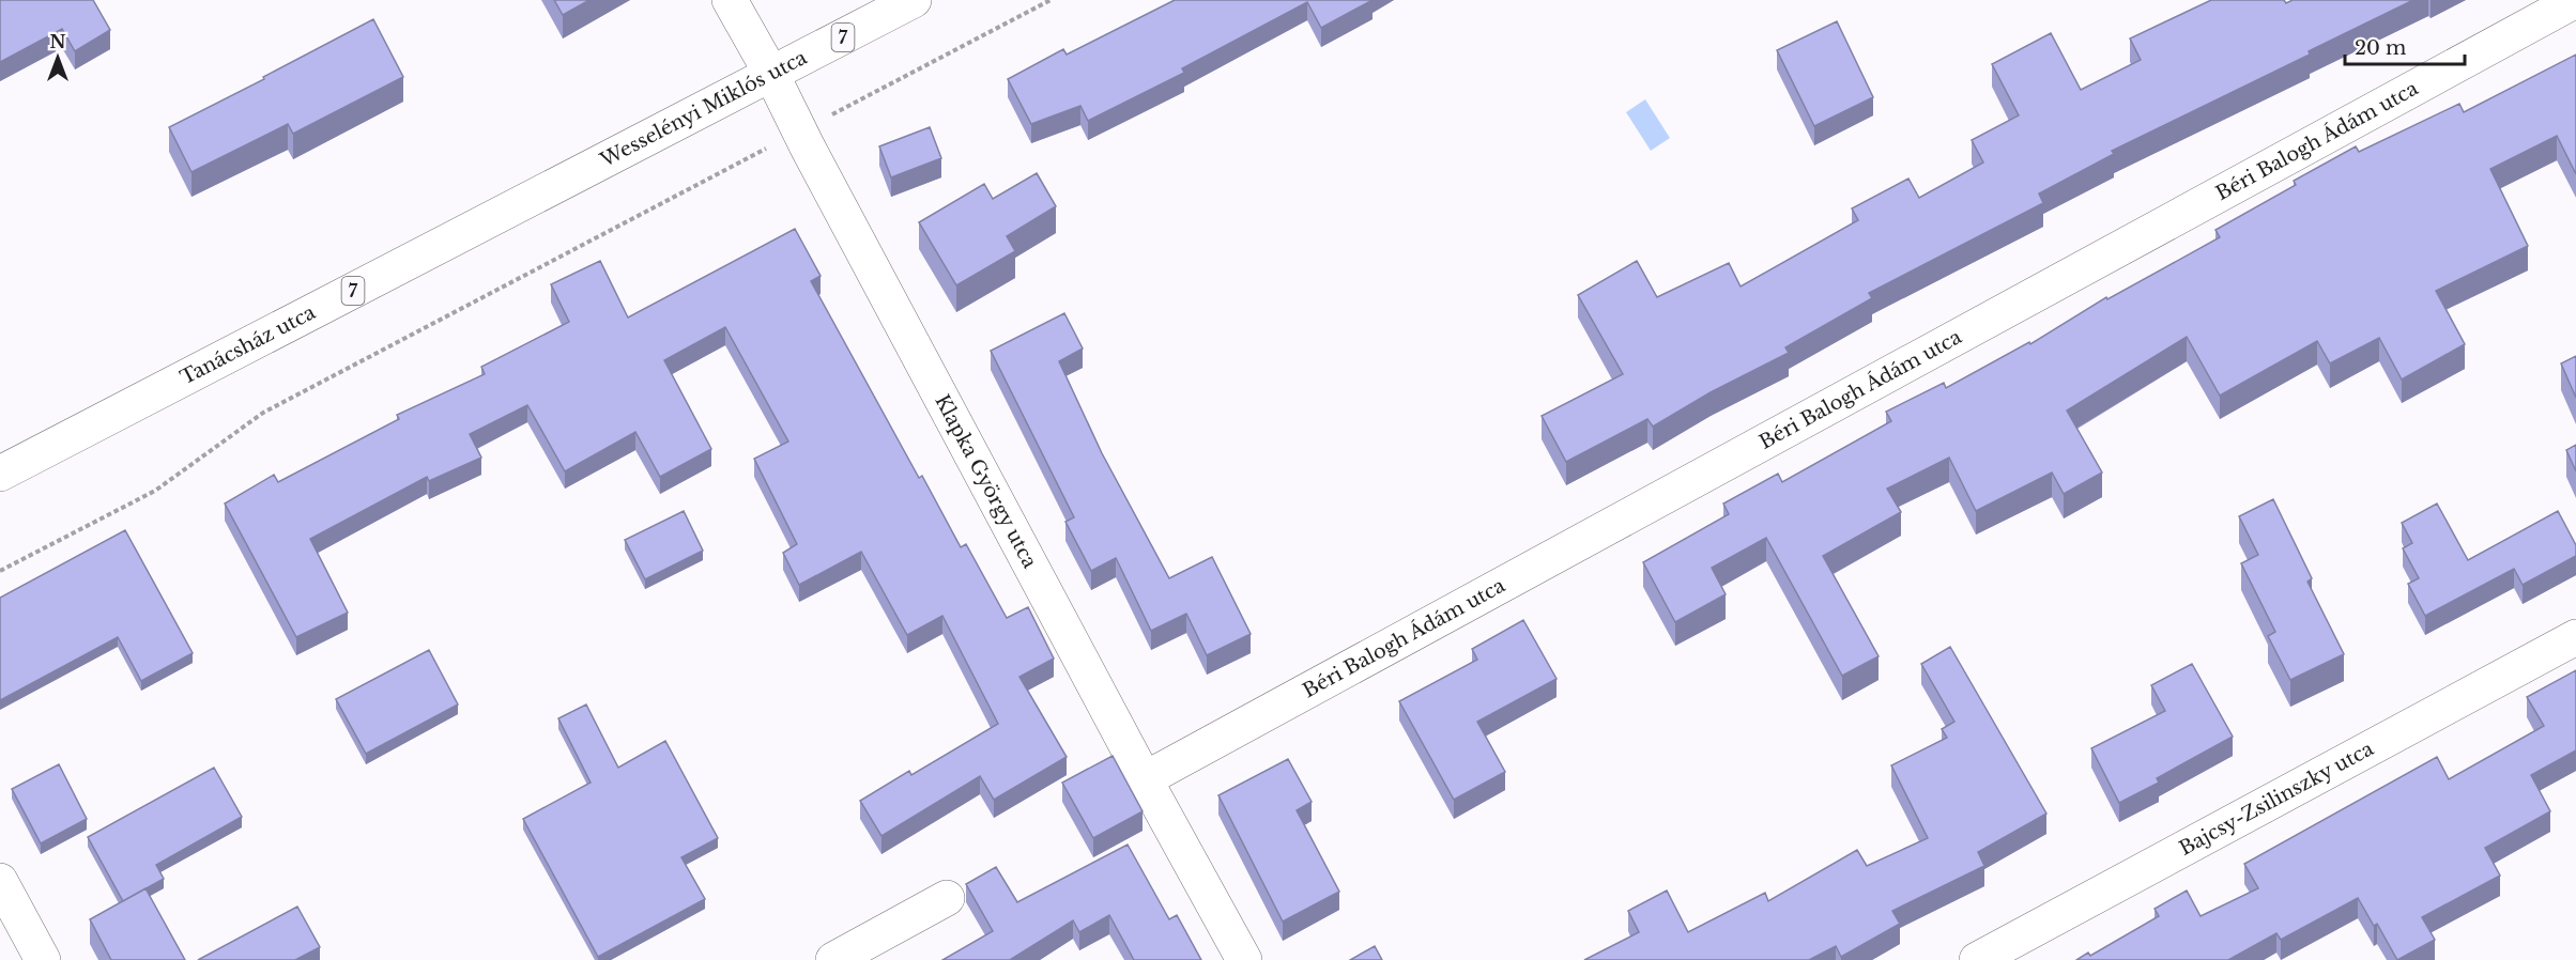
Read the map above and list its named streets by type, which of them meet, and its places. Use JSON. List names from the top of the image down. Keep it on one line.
{"streets":{"street":["7","Wesselényi Miklós utca","Béri Balogh Ádám utca","Tanácsház utca","Klapka György utca","Bajcsy-Zsilinszky utca"]},"crossings":[["Wesselényi Miklós utca","Tanácsház utca"],["Wesselényi Miklós utca","Klapka György utca"],["Béri Balogh Ádám utca","Klapka György utca"]],"scale_bar":"20 m","north":"top"}
